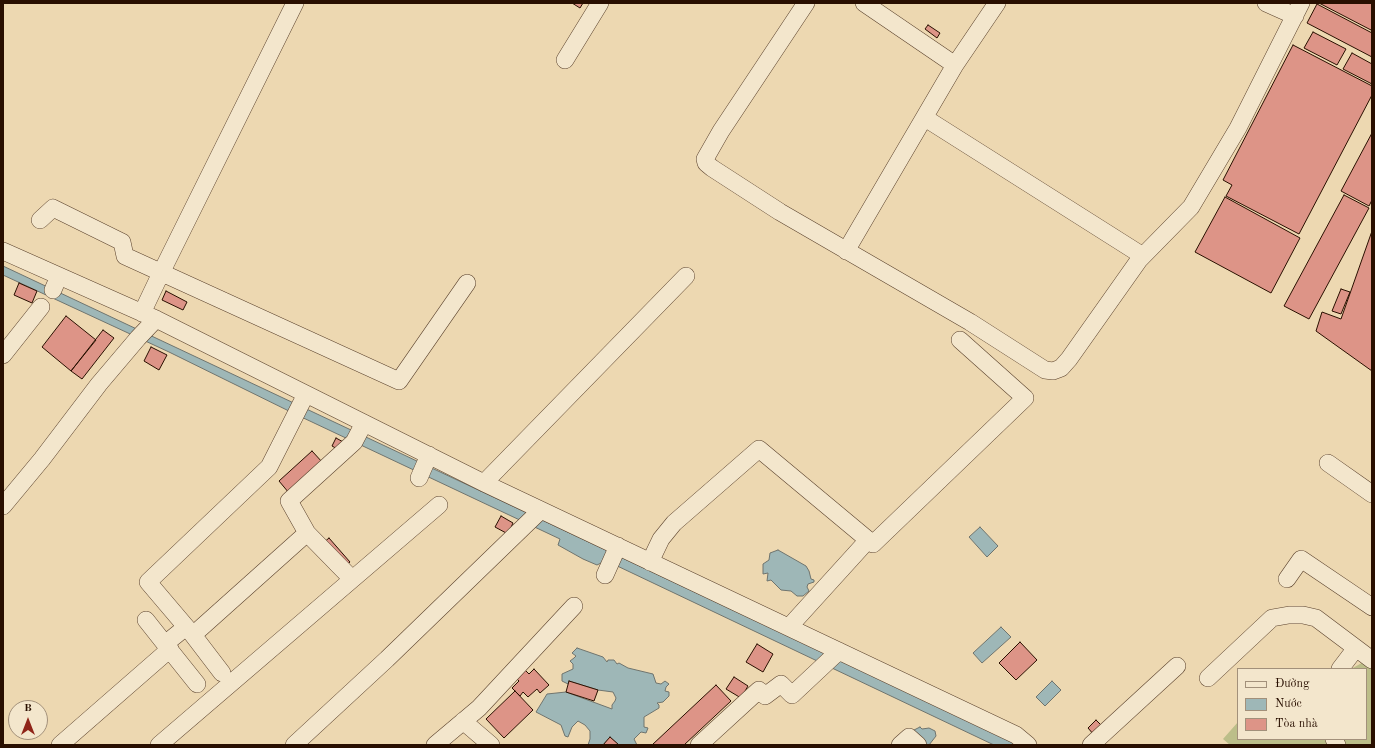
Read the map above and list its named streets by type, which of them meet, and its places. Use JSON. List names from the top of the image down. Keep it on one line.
{"legend":["Đường","Nước","Tòa nhà"],"north":"top"}
